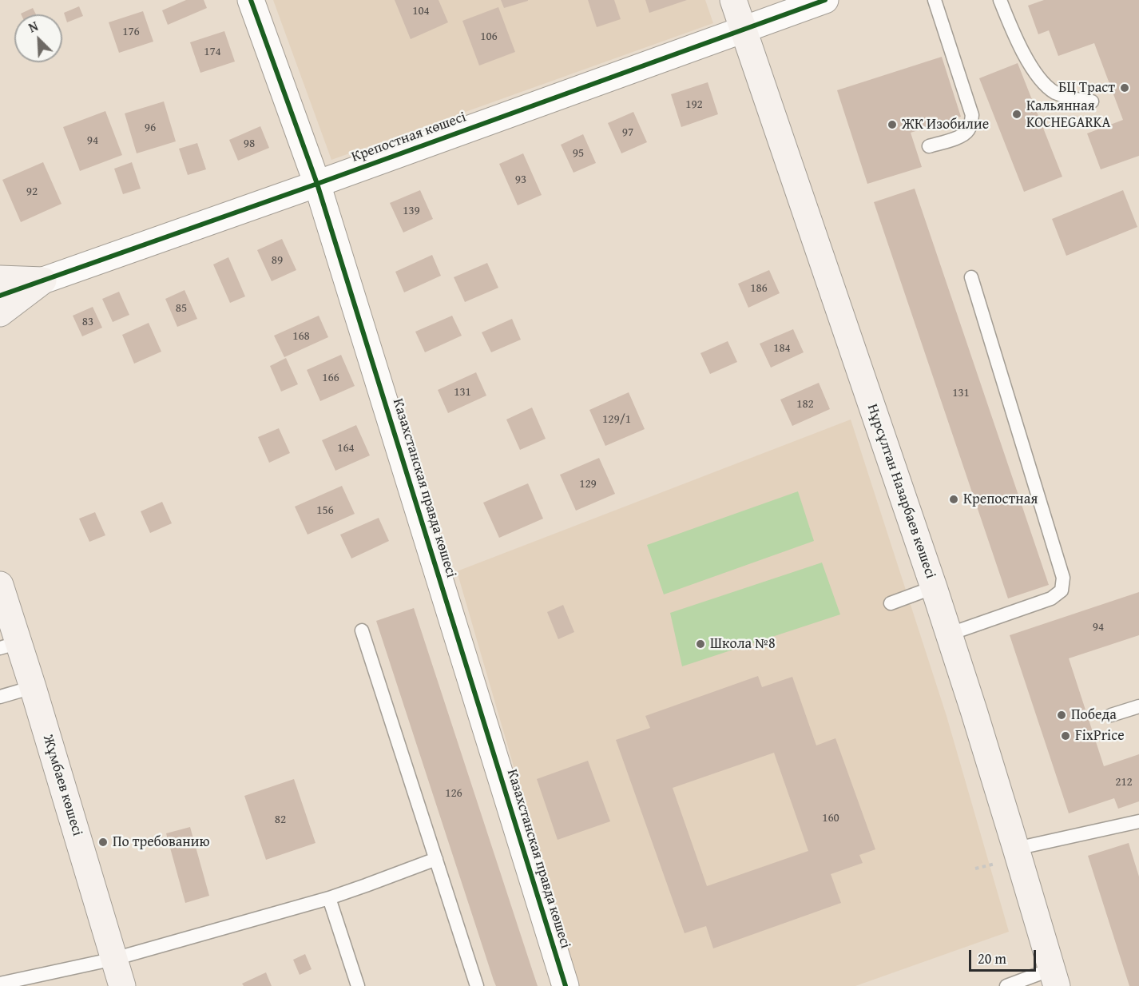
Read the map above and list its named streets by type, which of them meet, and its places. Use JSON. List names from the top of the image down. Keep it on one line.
{"streets":{"main road":["Нұрсұлтан Назарбаев көшесі","Жұмбаев көшесі"],"street":["Крепостная көшесі","Казахстанская правда көшесі"]},"crossings":[["Крепостная көшесі","Казахстанская правда көшесі"],["Крепостная көшесі","Нұрсұлтан Назарбаев көшесі"]],"places":["БЦ Траст","Кальянная KOCHEGARKA","ЖК Изобилие","Крепостная","Школа №8","Победа","FixPrice","По требованию"],"house_numbers":["104","176","106","174","192","96","97","94","98","95","93","92","139","89","186","85","83","168","184","166","131","131","182","129/1","164","129","156","94","212","126","160","82"],"scale_bar":"20 m","north":"top left"}
